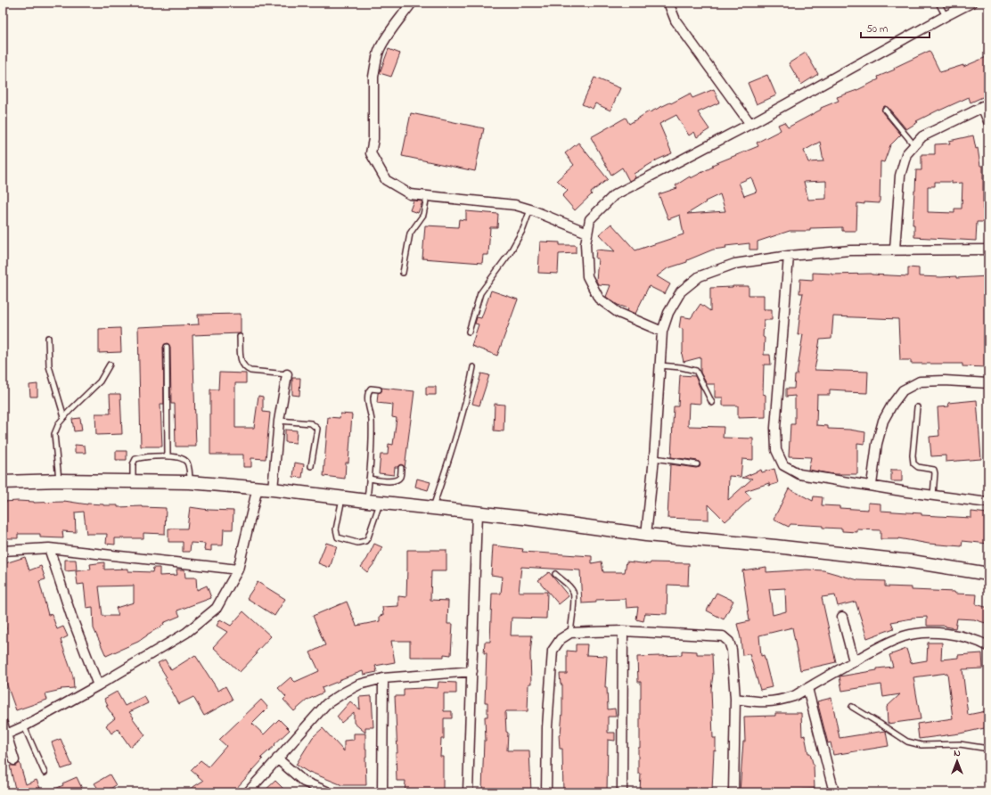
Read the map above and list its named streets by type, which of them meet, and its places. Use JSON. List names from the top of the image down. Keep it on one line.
{"scale_bar":"50 m","north":"top"}
